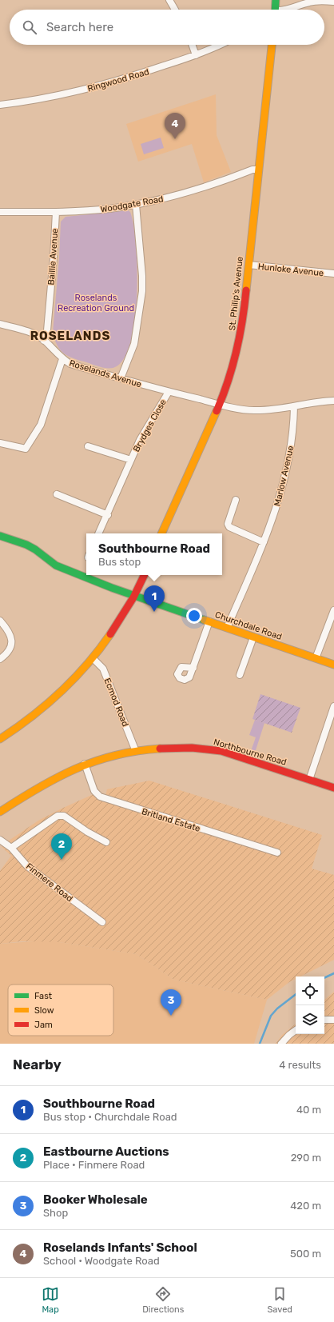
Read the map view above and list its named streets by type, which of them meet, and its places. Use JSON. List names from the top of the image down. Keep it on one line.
{"streets":{"street":["Ringwood Road","Woodgate Road","Baillie Avenue","Hunloke Avenue","St. Philip's Avenue","Roselands Avenue","Brydges Close","Marlow Avenue","Churchdale Road","Ecmod Road","Northbourne Road","Britland Estate","Finmere Road"]},"crossings":[["Woodgate Road","Baillie Avenue"],["Woodgate Road","St. Philip's Avenue"],["Baillie Avenue","Roselands Avenue"],["Hunloke Avenue","St. Philip's Avenue"],["St. Philip's Avenue","Roselands Avenue"],["Roselands Avenue","Brydges Close"],["Roselands Avenue","Marlow Avenue"],["Marlow Avenue","Churchdale Road"],["Ecmod Road","Northbourne Road"],["Northbourne Road","Britland Estate"]],"districts":["ROSELANDS"],"parks":["Roselands Recreation Ground"],"legend":["Fast","Slow","Jam"],"page":{"search":"Search here","pins":["4","1","2","3"],"popup":["Southbourne Road","Bus stop"],"heading":["Nearby","4 results"],"list":[{"mark":"1","name":"Southbourne Road","note":"Bus stop · Churchdale Road","value":"40 m"},{"mark":"2","name":"Eastbourne Auctions","note":"Place · Finmere Road","value":"290 m"},{"mark":"3","name":"Booker Wholesale","note":"Shop","value":"420 m"},{"mark":"4","name":"Roselands Infants' School","note":"School · Woodgate Road","value":"500 m"}],"nav":["Map","Directions","Saved"]}}
